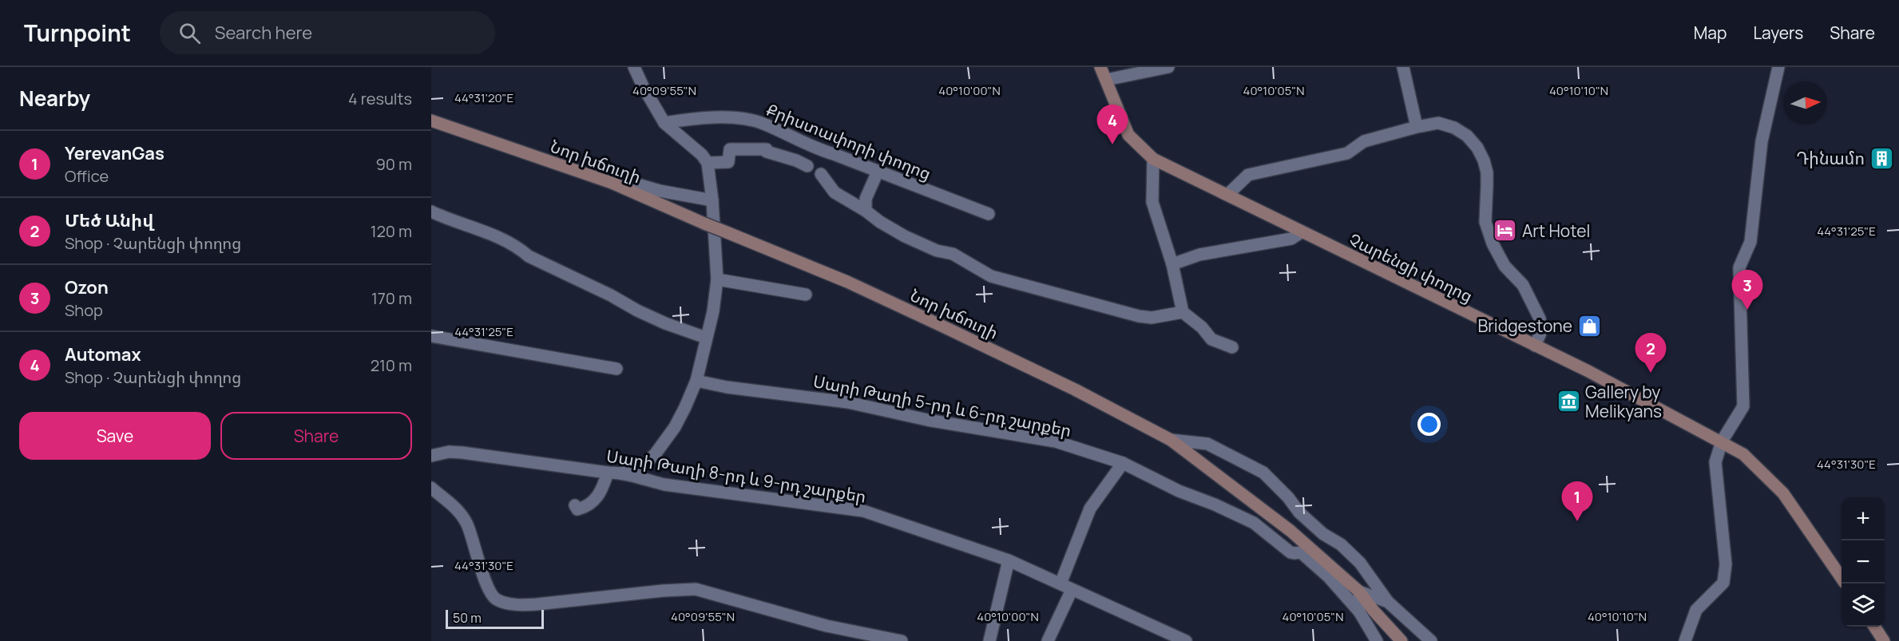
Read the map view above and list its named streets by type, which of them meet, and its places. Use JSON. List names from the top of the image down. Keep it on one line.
{"streets":{"main road":["Նոր խճուղի","Չարենցի փողոց"],"street":["Քրիստափորի փողոց","Սարի Թաղի 5-րդ և 6-րդ շարքեր","Սարի Թաղի 8-րդ և 9-րդ շարքեր"]},"crossings":[["Նոր խճուղի","Սարի Թաղի 5-րդ և 6-րդ շարքեր"]],"places":{"building":["Դինամո"],"hotel":["Art Hotel"],"shop":["Bridgestone"],"museum":["Gallery by Melikyans"]},"scale_bar":"50 m","north":"right","page":{"header":"Turnpoint","search":"Search here","nav":["Map","Layers","Share"],"heading":["Nearby","4 results"],"pins":["4","3","2","1"],"list":[{"mark":"1","name":"YerevanGas","note":"Office","value":"90 m"},{"mark":"2","name":"Մեծ Անիվ","note":"Shop · Չարենցի փողոց","value":"120 m"},{"mark":"3","name":"Ozon","note":"Shop","value":"170 m"},{"mark":"4","name":"Automax","note":"Shop · Չարենցի փողոց","value":"210 m"}],"buttons":["Save","Share"],"map_buttons":["+","−"],"scale":"50 m"},"coordinates":["40°09'55\"N","40°10'00\"N","40°10'05\"N","40°10'10\"N","44°31'20\"E","44°31'25\"E","44°31'30\"E"]}
